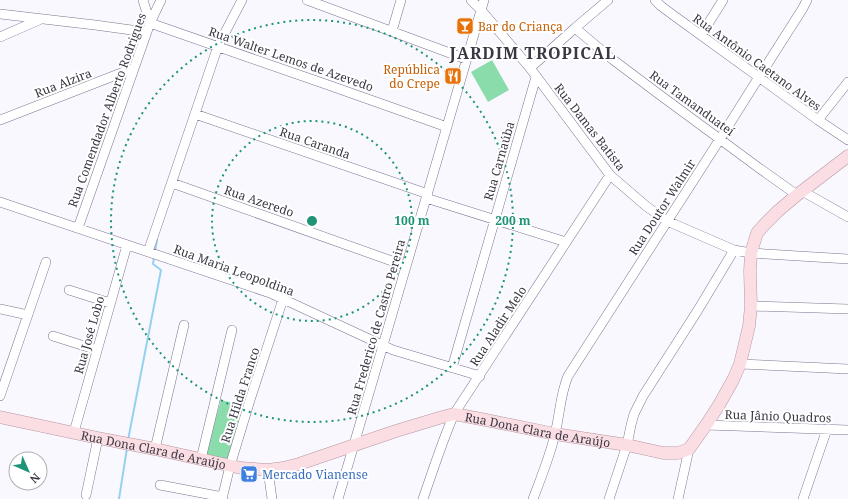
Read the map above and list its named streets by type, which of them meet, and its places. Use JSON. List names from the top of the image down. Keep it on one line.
{"streets":{"main road":["Rua Dona Clara de Araújo"],"street":["Rua Walter Lemos de Azevedo","Rua Antônio Caetano Alves","Rua Alzira","Rua Tamanduateí","Rua Comendador Alberto Rodrigues","Rua Damas Batista","Rua Caranda","Rua Carnaúba","Rua Azeredo","Rua Doutor Walmir","Rua Maria Leopoldina","Rua Aladir Melo","Rua Frederico de Castro Pereira","Rua José Lobo","Rua Hilda Franco","Rua Jânio Quadros"]},"crossings":[["Rua Walter Lemos de Azevedo","Rua Comendador Alberto Rodrigues"],["Rua Walter Lemos de Azevedo","Rua Frederico de Castro Pereira"],["Rua Antônio Caetano Alves","Rua Doutor Walmir"],["Rua Alzira","Rua Comendador Alberto Rodrigues"],["Rua Tamanduateí","Rua Doutor Walmir"],["Rua Comendador Alberto Rodrigues","Rua Maria Leopoldina"],["Rua Damas Batista","Rua Carnaúba"],["Rua Damas Batista","Rua Doutor Walmir"],["Rua Damas Batista","Rua Aladir Melo"],["Rua Damas Batista","Rua Frederico de Castro Pereira"],["Rua Caranda","Rua Carnaúba"],["Rua Caranda","Rua Aladir Melo"],["Rua Caranda","Rua Frederico de Castro Pereira"],["Rua Carnaúba","Rua Maria Leopoldina"],["Rua Azeredo","Rua Frederico de Castro Pereira"],["Rua Doutor Walmir","Rua Dona Clara de Araújo"],["Rua Maria Leopoldina","Rua Aladir Melo"],["Rua Maria Leopoldina","Rua Frederico de Castro Pereira"],["Rua Maria Leopoldina","Rua José Lobo"],["Rua Maria Leopoldina","Rua Hilda Franco"],["Rua Aladir Melo","Rua Dona Clara de Araújo"],["Rua Frederico de Castro Pereira","Rua Dona Clara de Araújo"],["Rua José Lobo","Rua Dona Clara de Araújo"],["Rua Hilda Franco","Rua Dona Clara de Araújo"]],"districts":["JARDIM TROPICAL"],"places":{"bar":["Bar do Criança"],"restaurant":["República do Crepe"],"supermarket":["Mercado Vianense"]},"north":"bottom right","rings":["100 m","200 m"]}
